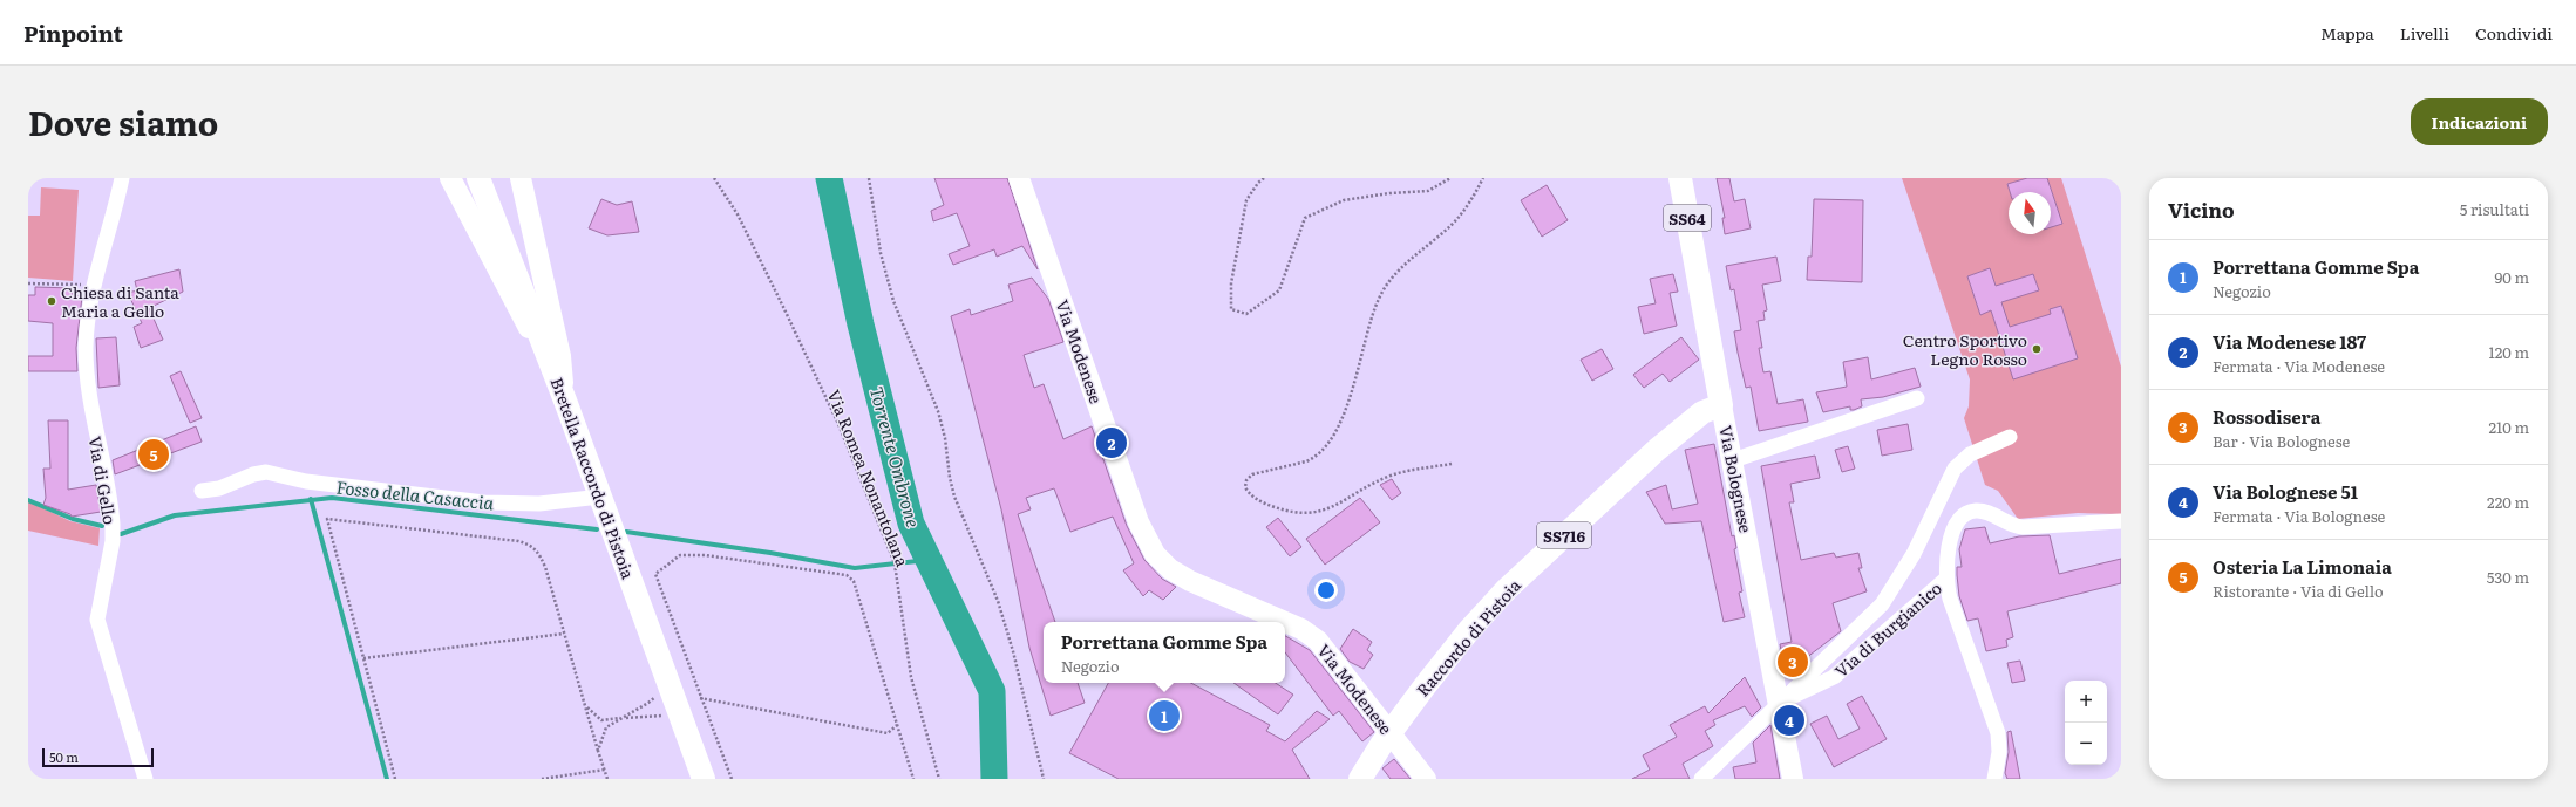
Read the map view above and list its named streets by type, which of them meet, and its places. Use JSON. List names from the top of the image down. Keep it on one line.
{"streets":{"main road":["SS64","Bretella Raccordo di Pistoia","Via Bolognese","SS716","Raccordo di Pistoia"],"street":["Via Modenese","Via di Gello","Via di Burgianico"],"path":["Via Romea Nonantolana"]},"crossings":[["Via Bolognese","Via di Burgianico"],["Via Bolognese","Raccordo di Pistoia"]],"water":["Torrente Ombrone","Fosso della Casaccia"],"places":["Chiesa di Santa Maria a Gello","Centro Sportivo Legno Rosso"],"scale_bar":"50 m","north":"top","page":{"header":"Pinpoint","nav":["Mappa","Livelli","Condividi"],"title":"Dove siamo","buttons":"Indicazioni","heading":["Vicino","5 risultati"],"list":[{"mark":"1","name":"Porrettana Gomme Spa","note":"Negozio","value":"90 m"},{"mark":"2","name":"Via Modenese 187","note":"Fermata · Via Modenese","value":"120 m"},{"mark":"3","name":"Rossodisera","note":"Bar · Via Bolognese","value":"210 m"},{"mark":"4","name":"Via Bolognese 51","note":"Fermata · Via Bolognese","value":"220 m"},{"mark":"5","name":"Osteria La Limonaia","note":"Ristorante · Via di Gello","value":"530 m"}],"pins":["2","5","3","1","4"],"popup":["Porrettana Gomme Spa","Negozio"],"map_buttons":["+","−"],"scale":"50 m"}}
